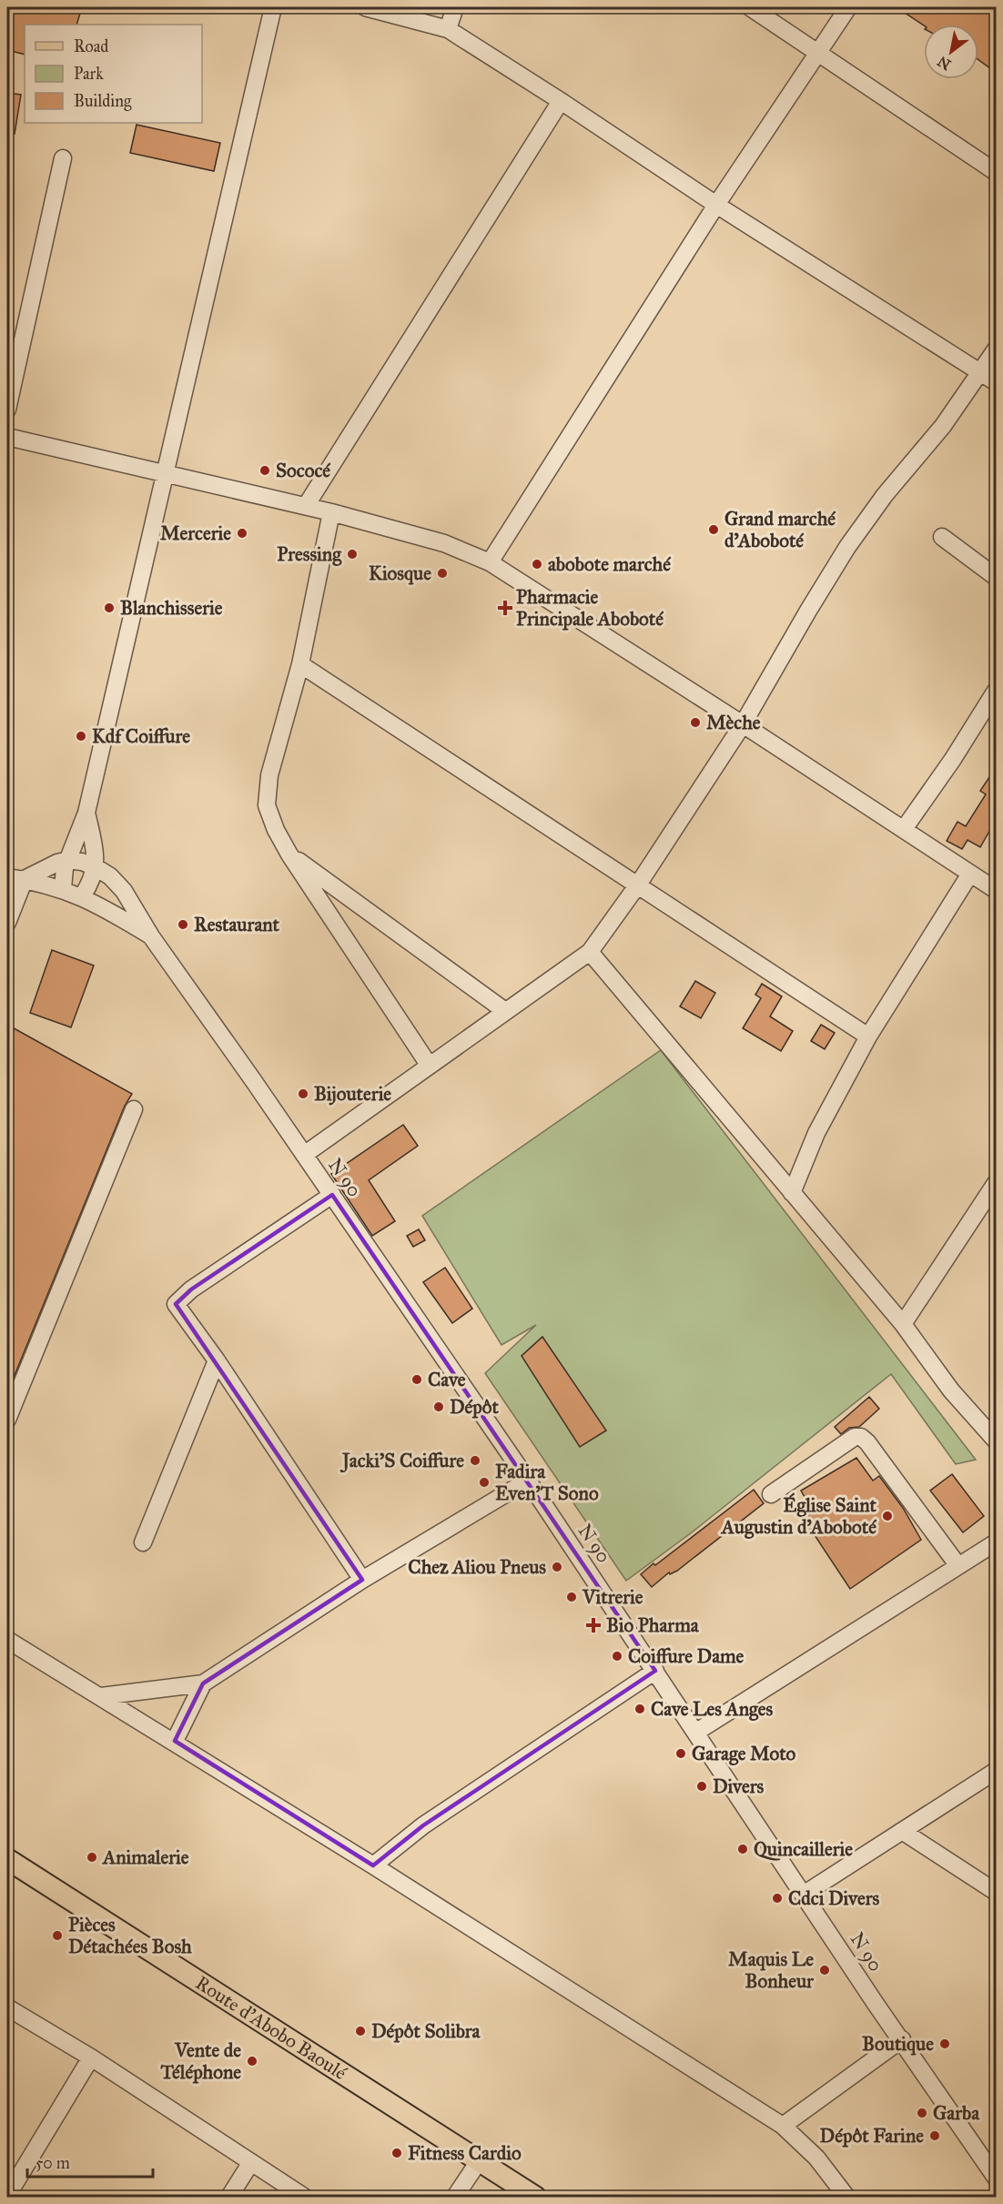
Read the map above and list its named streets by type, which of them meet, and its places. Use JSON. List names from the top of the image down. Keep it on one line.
{"streets":{"main road":["Route d'Abobo Baoulé"],"street":["N 90"]},"places":{"other":["Sococé","Grand marché d’Aboboté","Mercerie","Pressing","abobote marché","Kiosque","Blanchisserie","Mèche","Kdf Coiffure","Restaurant","Bijouterie","Cave","Dépôt","Jacki'S Coiffure","Fadira Even'T Sono","Église Saint Augustin d’Aboboté","Chez Aliou Pneus","Vitrerie","Coiffure Dame","Cave Les Anges","Garage Moto","Divers","Quincaillerie","Animalerie","Cdci Divers","Pièces Détachées Bosh","Maquis Le Bonheur","Dépôt Solibra","Boutique","Vente de Téléphone","Garba","Dépôt Farine","Fitness Cardio"],"health":["Pharmacie Principale Aboboté","Bio Pharma"]},"legend":["Road","Park","Building"],"scale_bar":"50 m","north":"bottom left"}
